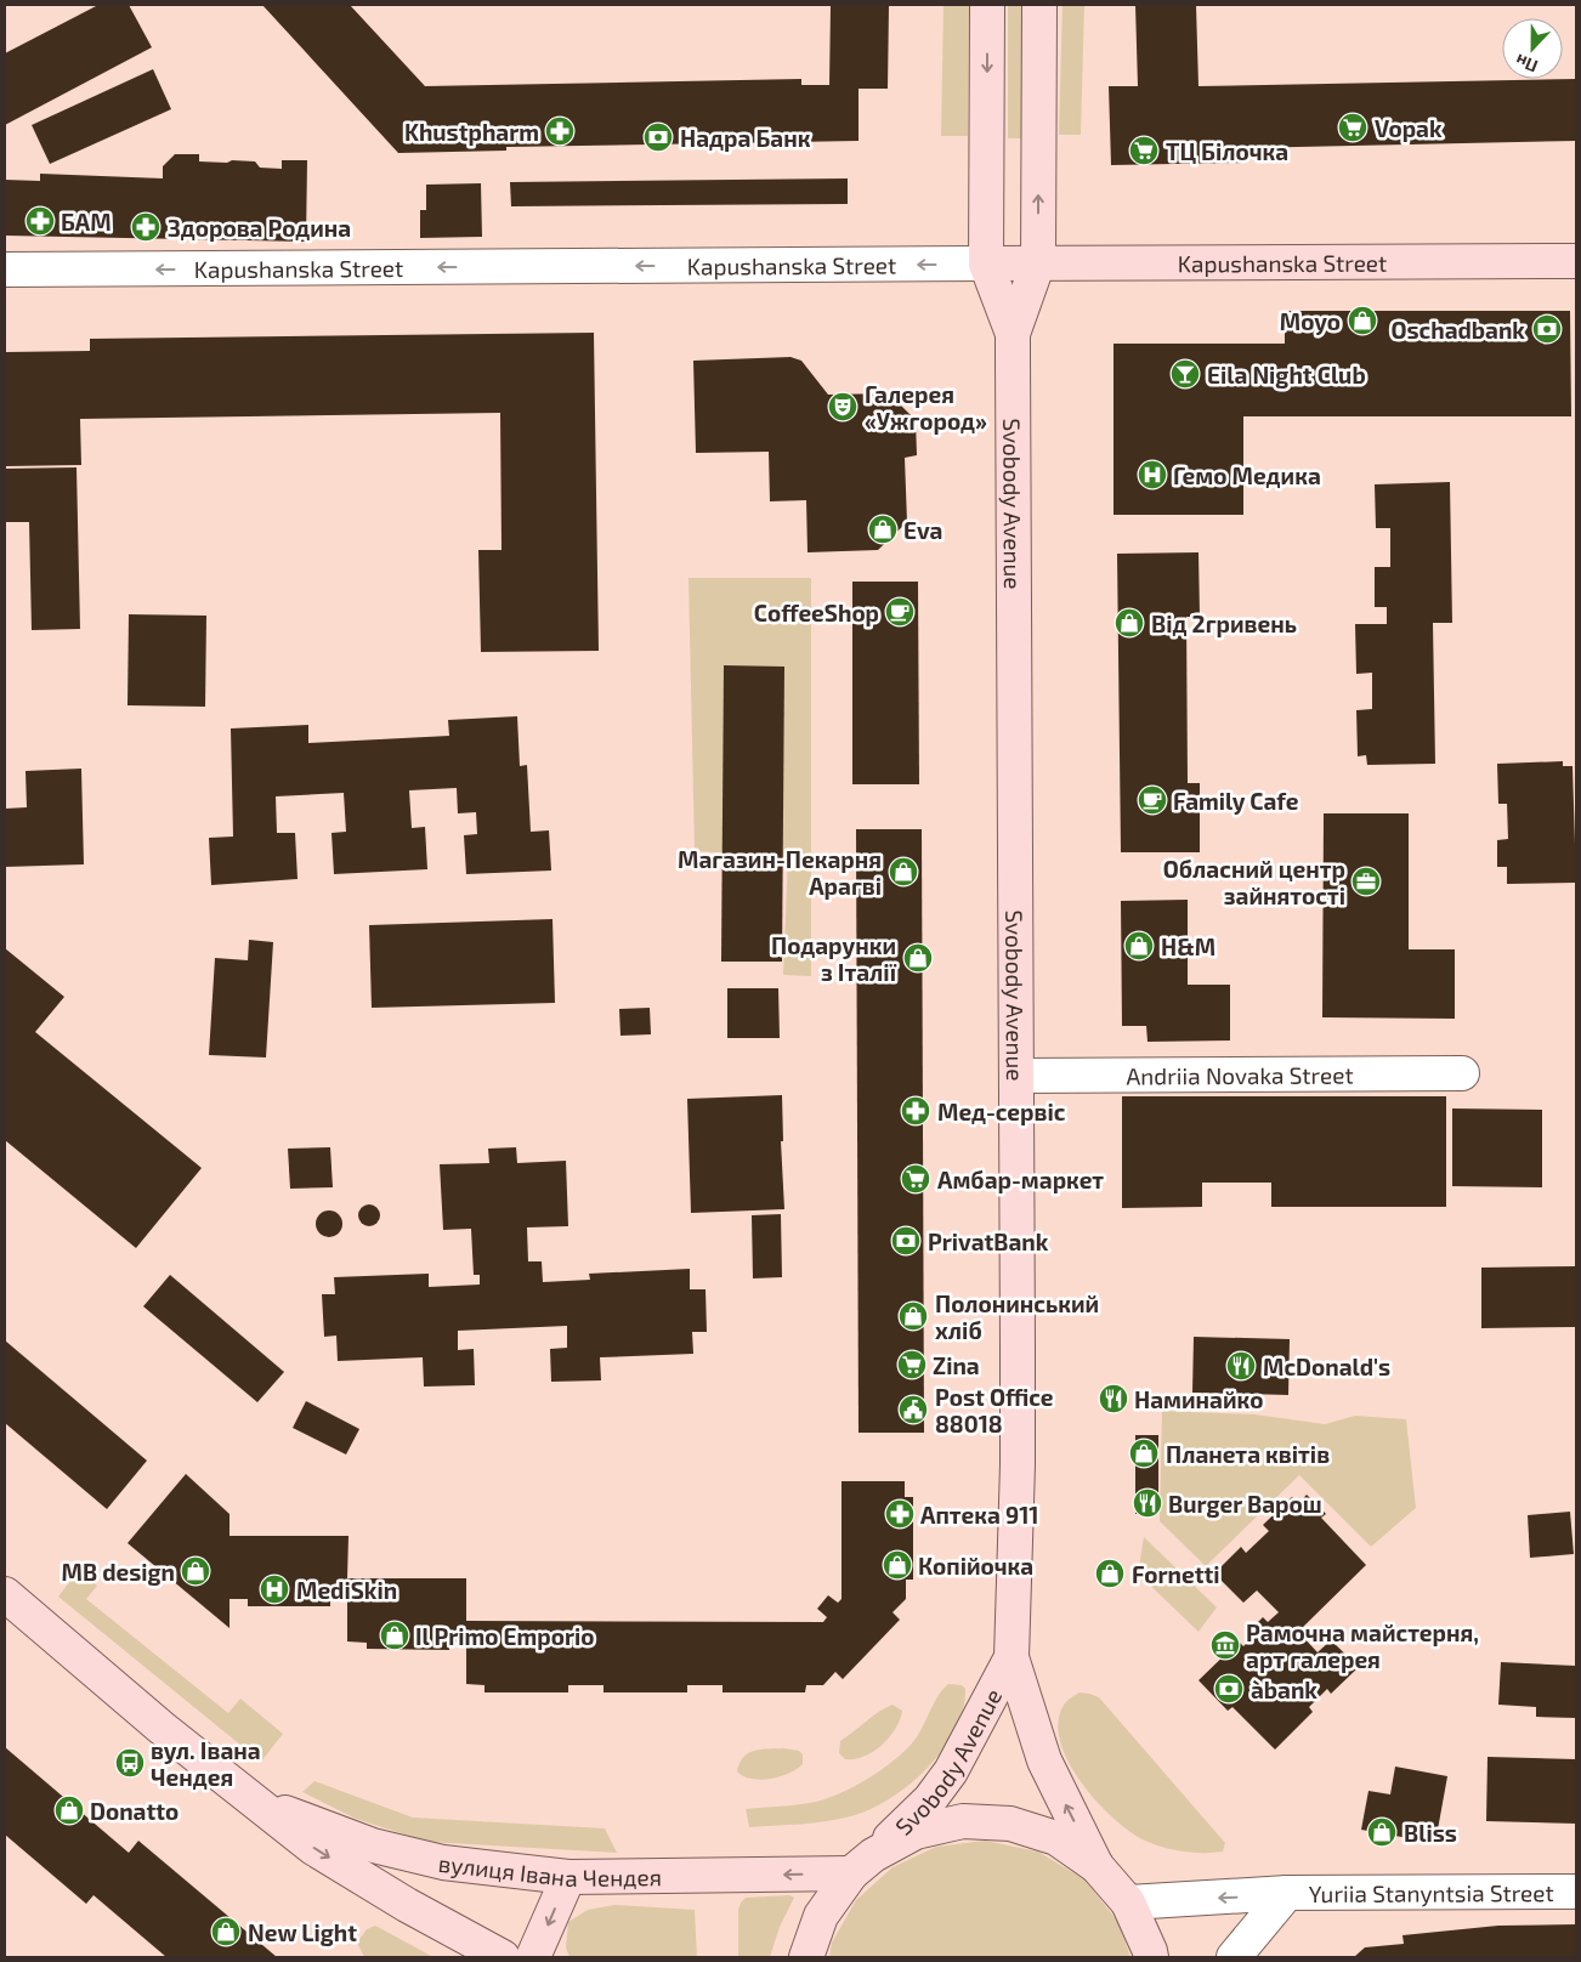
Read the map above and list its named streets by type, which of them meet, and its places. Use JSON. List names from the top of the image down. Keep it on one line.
{"streets":{"main road":["Kapushanska Street","Svobody Avenue","вулиця Івана Чендея"],"street":["Andriia Novaka Street","Yuriia Stanyntsia Street"]},"crossings":[["Kapushanska Street","Svobody Avenue"],["Svobody Avenue","Andriia Novaka Street"],["Svobody Avenue","вулиця Івана Чендея"]],"one_way":["Kapushanska Street"],"places":{"supermarket":["Vopak","ТЦ Білочка","Амбар-маркет","Zina"],"pharmacy":["Khustpharm","БАМ","Здорова Родина","Мед-сервіс","Аптека 911"],"bank":["Надра Банк","Oschadbank","PrivatBank","àbank"],"shop":["Moyo","Eva","Від 2гривень","Магазин-Пекарня Арагві","H&M","Подарунки з Італії","Полонинський хліб","Планета квітів","Копійочка","MB design","Fornetti","Il Primo Emporio","Donatto","Bliss","New Light"],"bar":["Eila Night Club"],"theatre":["Галерея «Ужгород»"],"hospital":["Гемо Медика","MediSkin"],"cafe":["CoffeeShop","Family Cafe"],"office":["Обласний центр зайнятості"],"restaurant":["McDonald's","Наминайко","Burger Варош"],"public building":["Post Office 88018"],"museum":["Рамочна майстерня, арт галерея"],"bus stop":["вул. Івана Чендея"]},"north":"bottom"}
